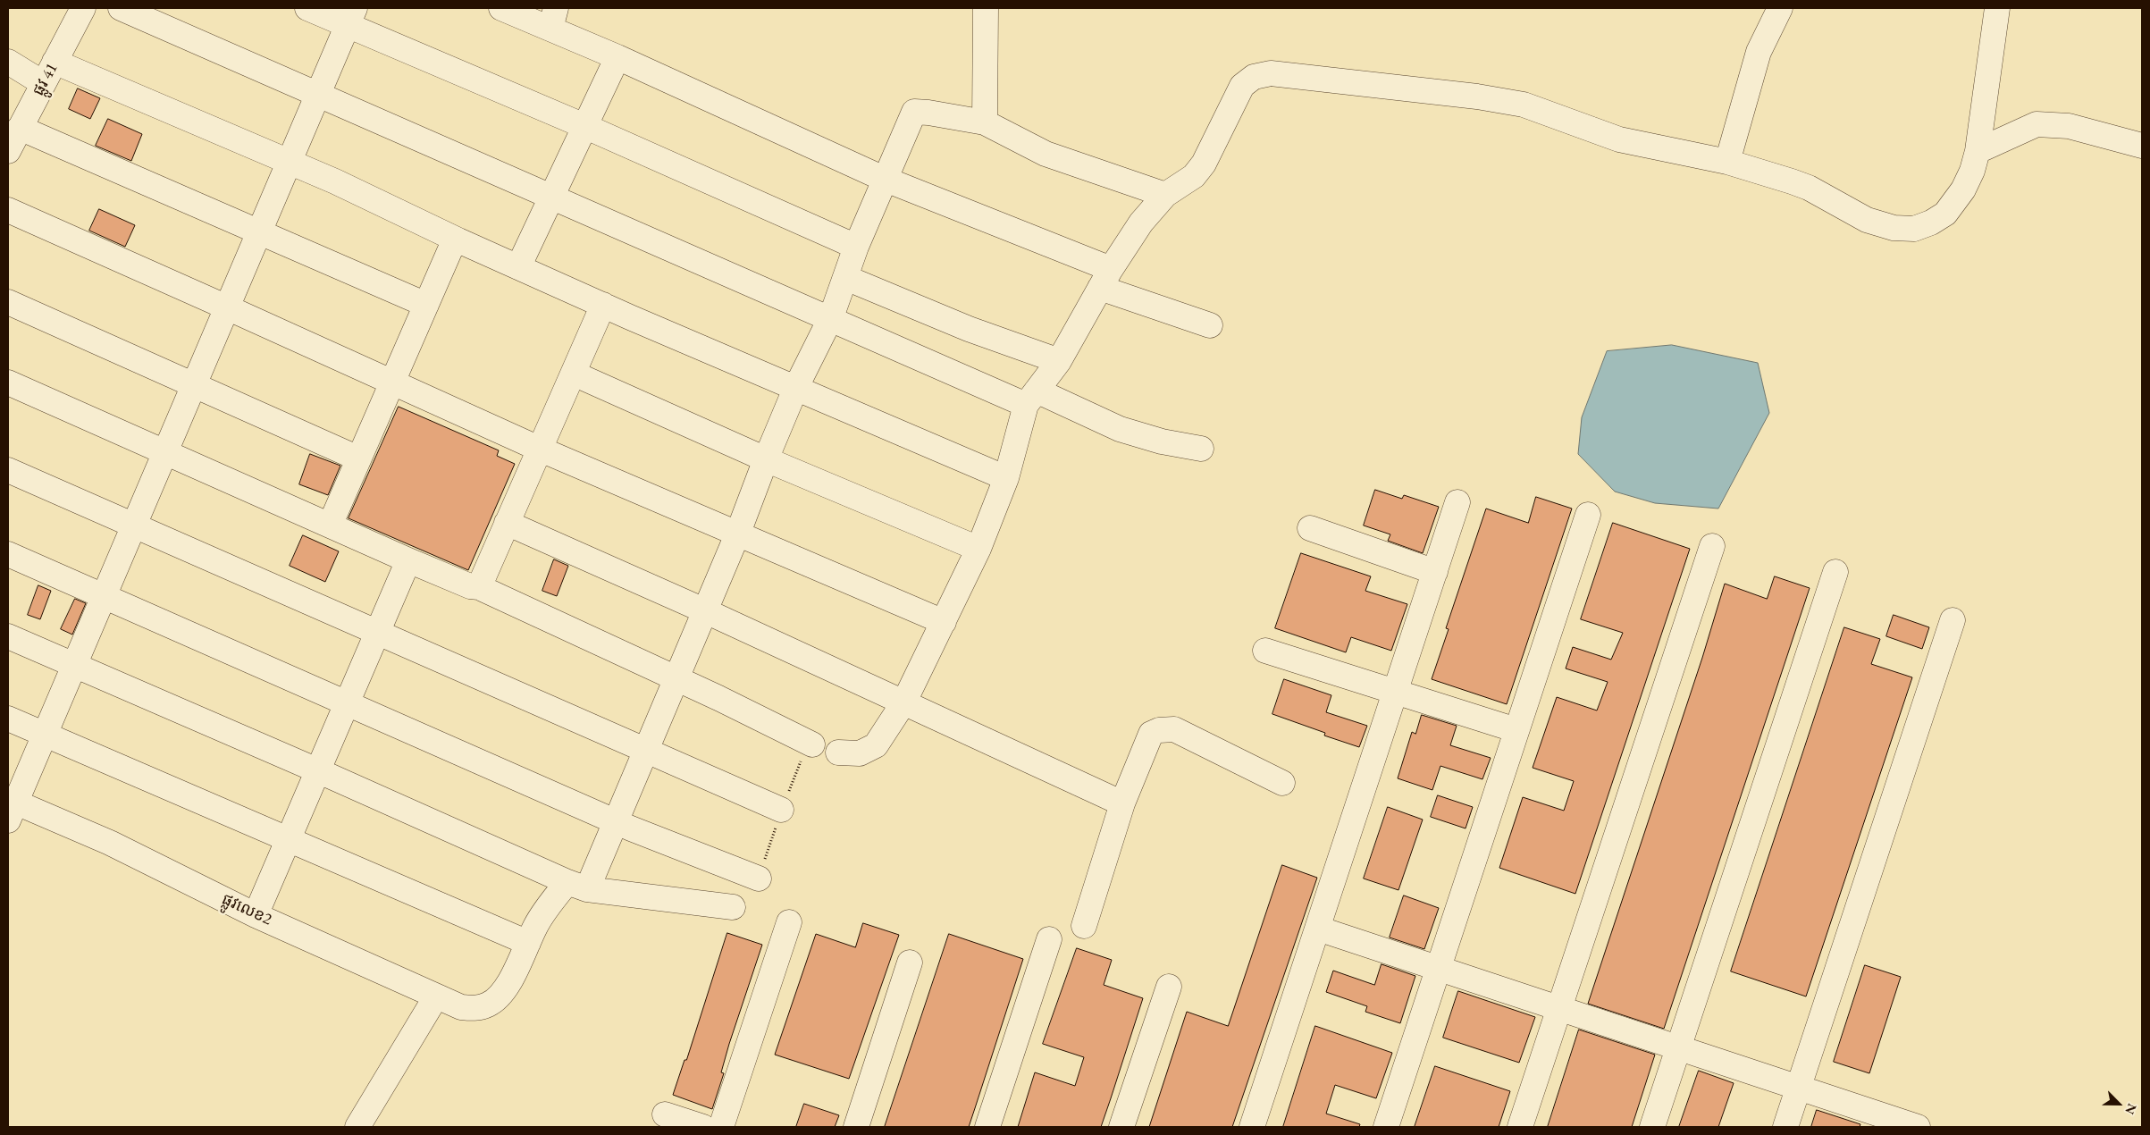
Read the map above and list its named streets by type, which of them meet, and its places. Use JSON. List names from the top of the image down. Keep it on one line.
{"streets":{"street":["ផ្លូវ 41","ផ្លូវលេខ2"]},"north":"bottom right"}
